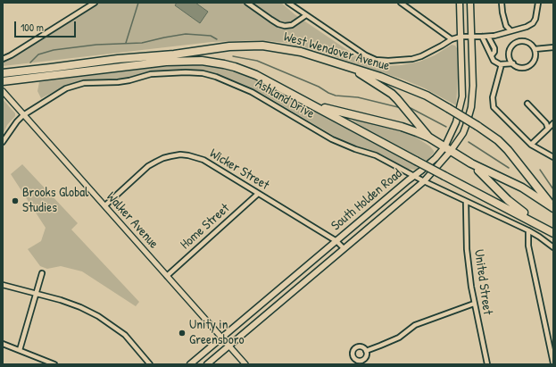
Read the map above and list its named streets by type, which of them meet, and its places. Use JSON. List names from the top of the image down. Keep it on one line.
{"streets":{"highway":["West Wendover Avenue"],"main road":["South Holden Road"],"street":["Ashland Drive","Wicker Street","Walker Avenue","Home Street","United Street"]},"crossings":[["Ashland Drive","South Holden Road"],["Ashland Drive","Walker Avenue"],["Ashland Drive","United Street"],["Wicker Street","South Holden Road"],["Wicker Street","Walker Avenue"],["Wicker Street","Home Street"],["South Holden Road","Walker Avenue"],["Walker Avenue","Home Street"]],"places":["Brooks Global Studies","Unity in Greensboro"],"scale_bar":"100 m"}
